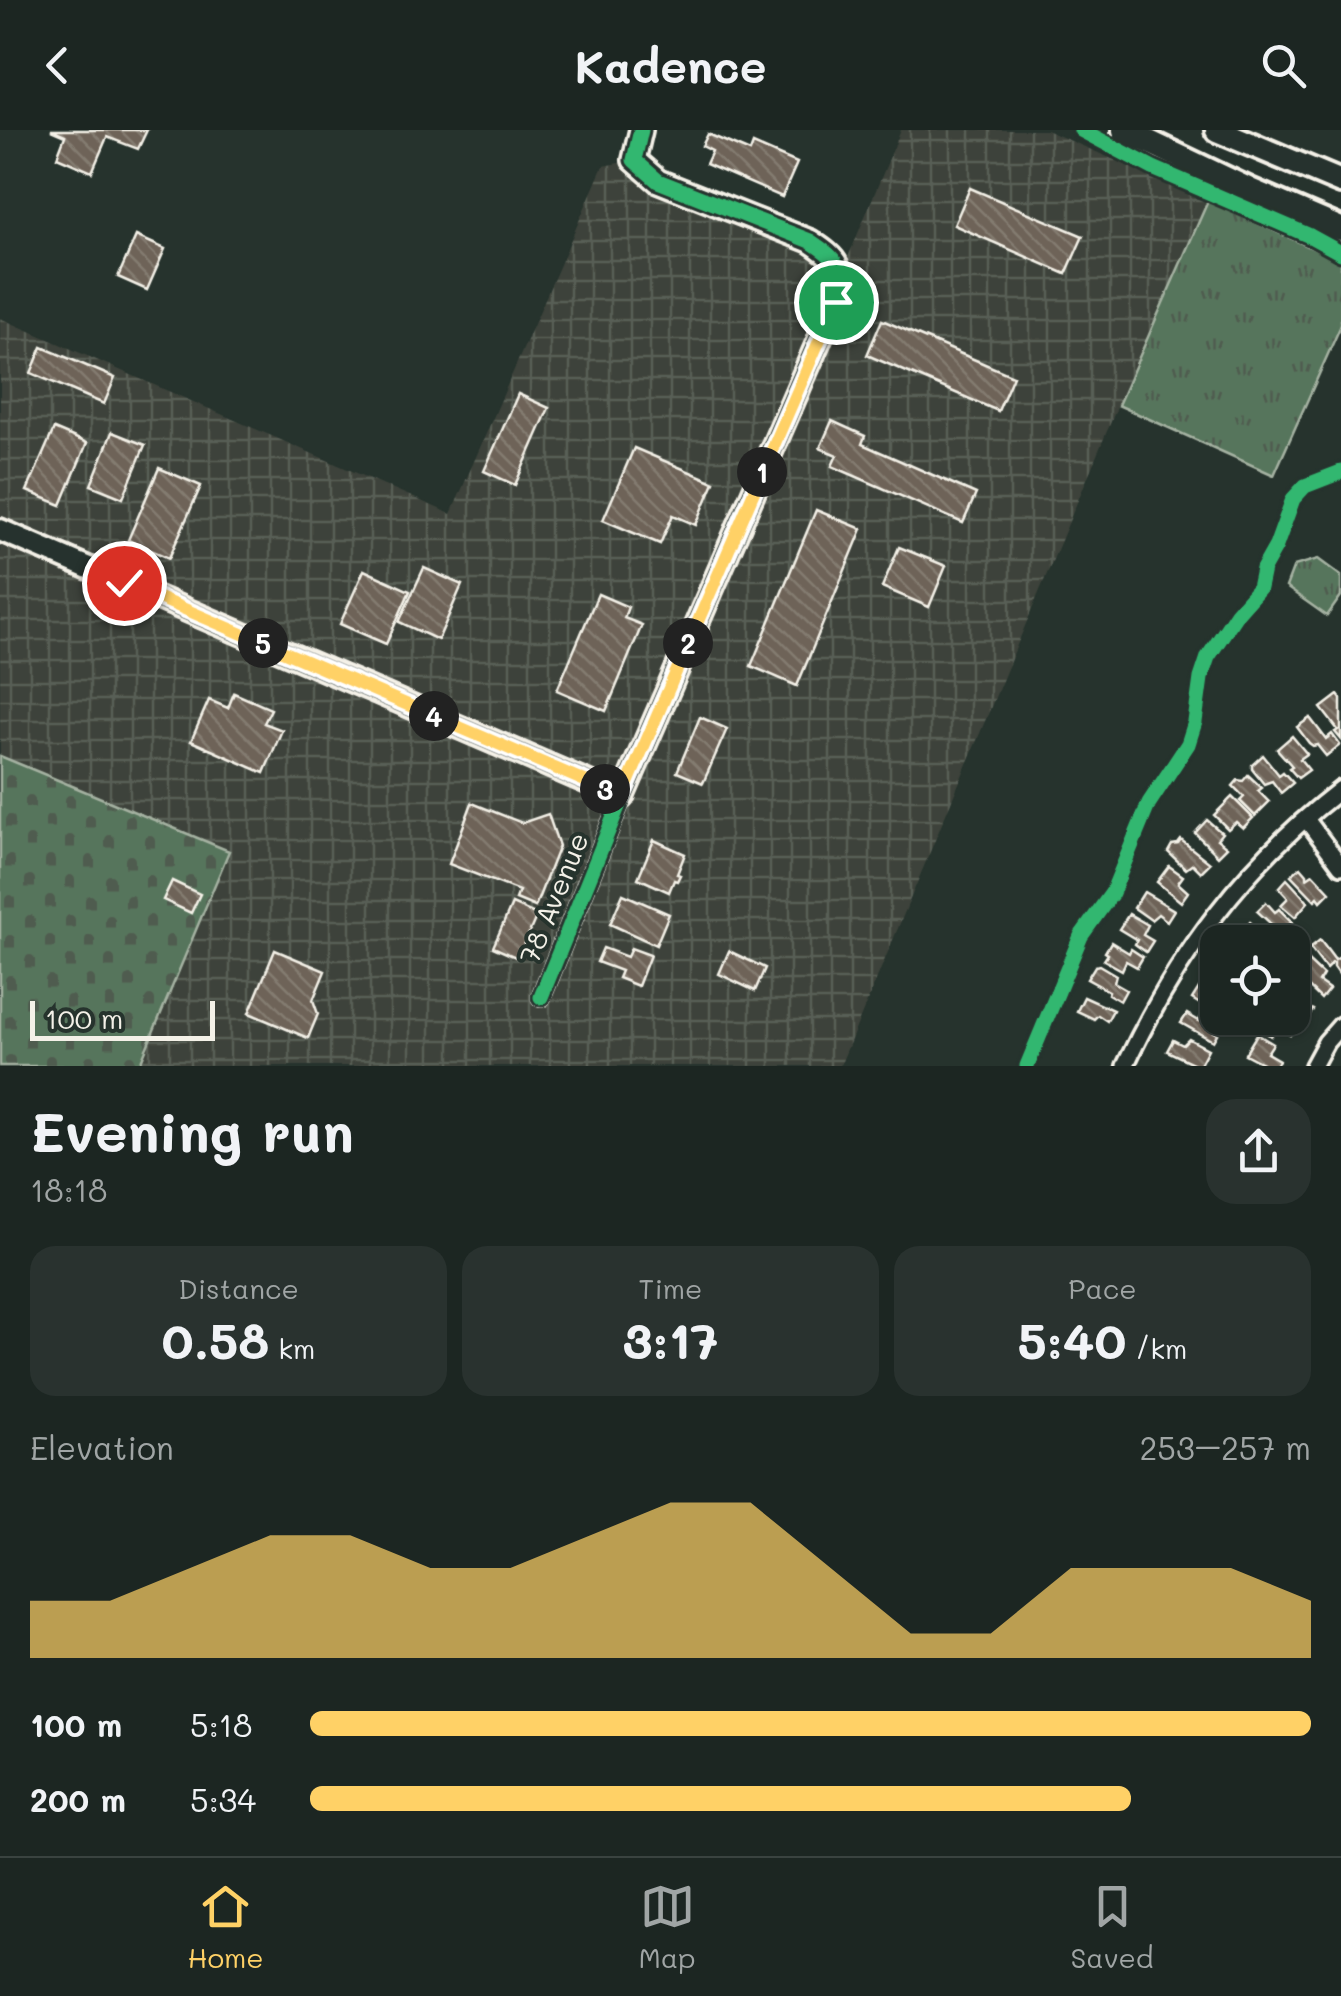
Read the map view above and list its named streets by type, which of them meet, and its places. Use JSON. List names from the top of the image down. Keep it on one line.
{"streets":{"street":["78 Avenue"]},"scale_bar":"100 m","page":{"header":"Kadence","pins":["1","2","5","4","3"],"scale":"100 m","heading":["Evening run","18:18"],"stats":[["Distance","0.58 km"],["Time","3:17"],["Pace","5:40 /km"]],"chart":["Elevation","253–257 m"],"list":[{"name":"100 m","note":"5:18"},{"name":"200 m","note":"5:34"}],"tabs":["Home","Map","Saved"]}}
